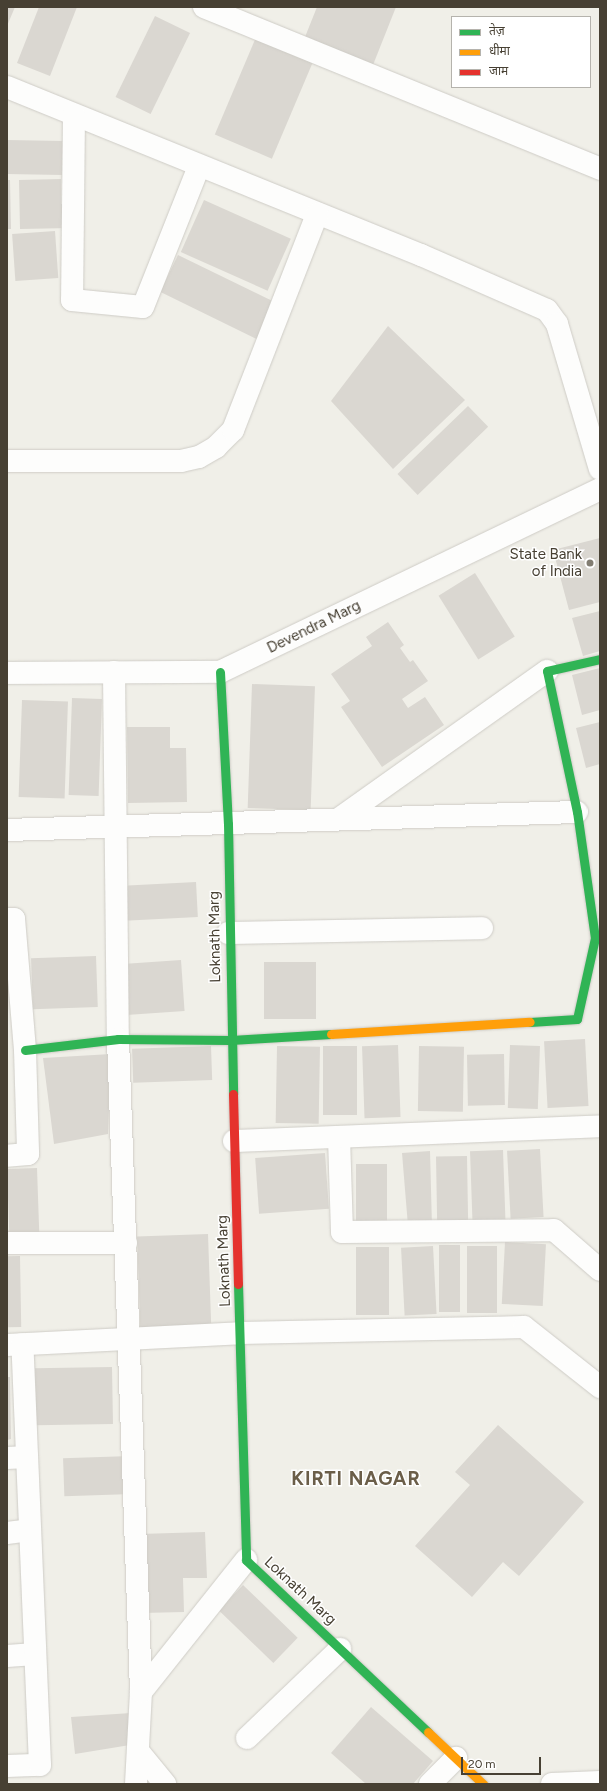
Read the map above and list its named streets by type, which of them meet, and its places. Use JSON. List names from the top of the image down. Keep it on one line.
{"streets":{"street":["Devendra Marg","Loknath Marg"]},"crossings":[["Devendra Marg","Loknath Marg"]],"districts":["KIRTI NAGAR"],"places":["State Bank of India"],"legend":["तेज़","धीमा","जाम"],"scale_bar":"20 m"}
